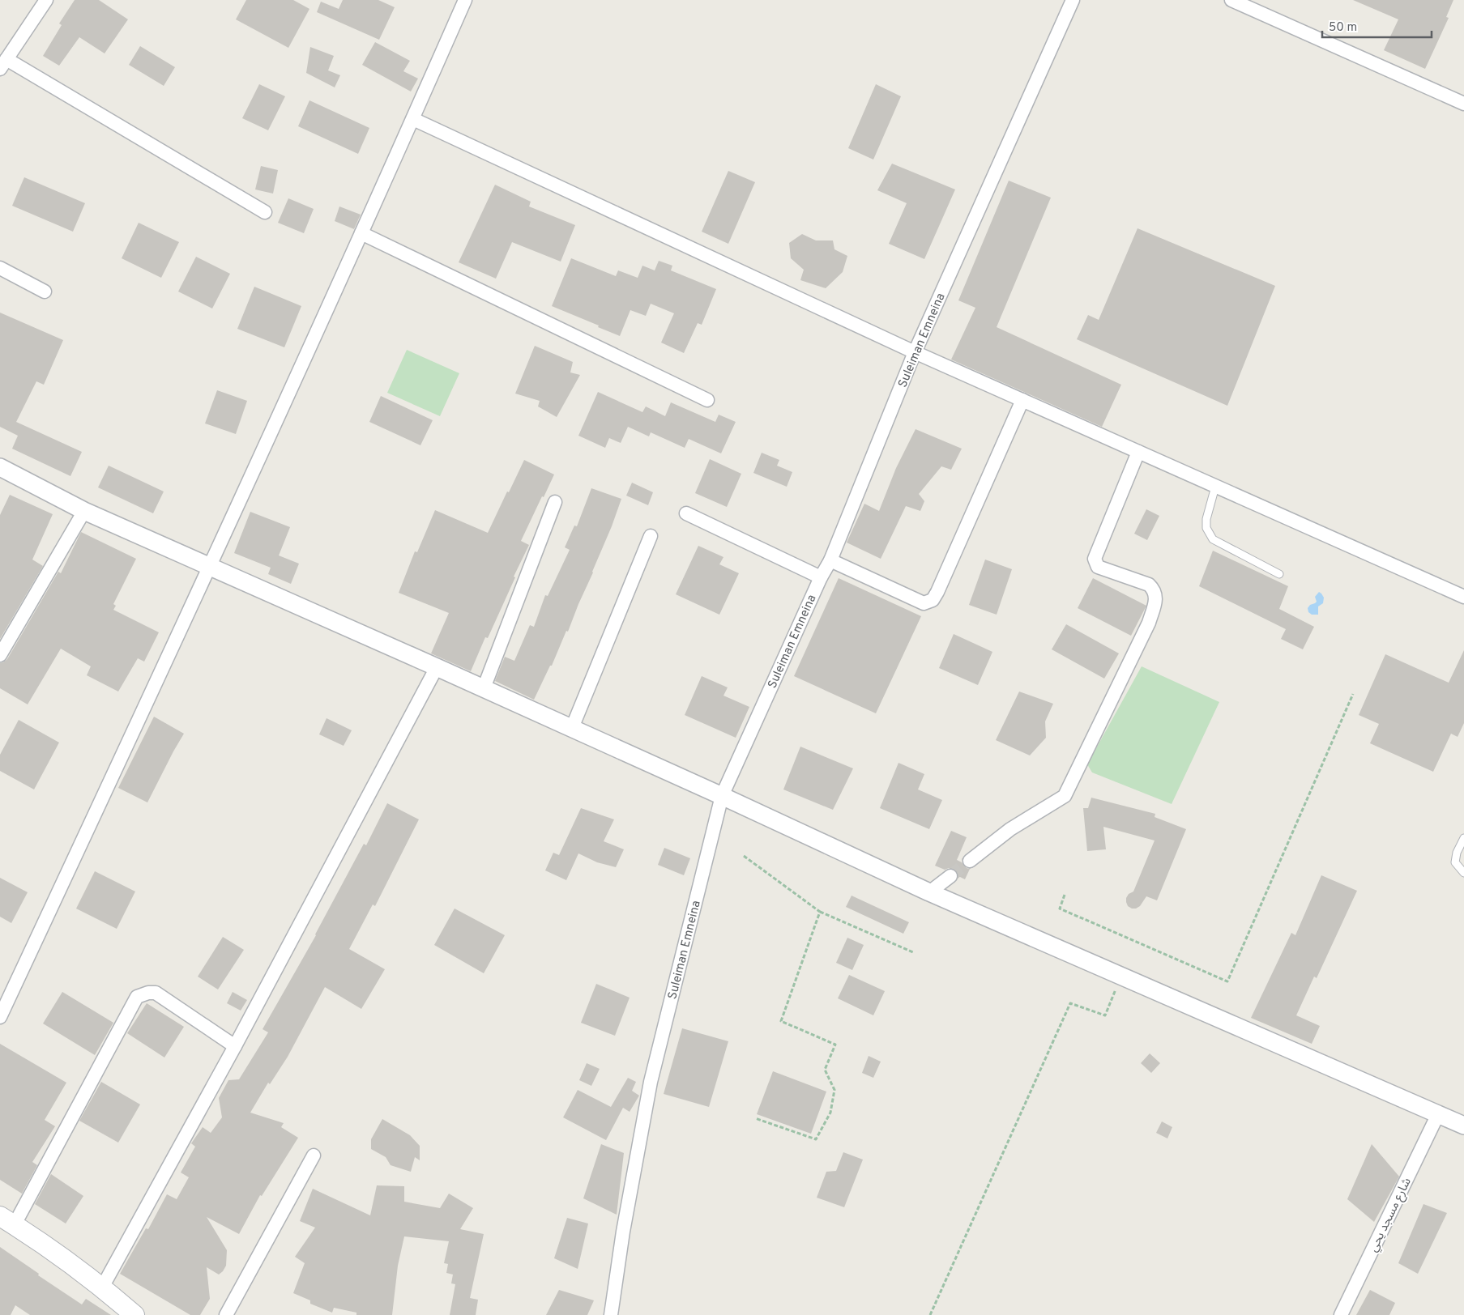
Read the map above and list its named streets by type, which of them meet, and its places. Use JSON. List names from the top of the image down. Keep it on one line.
{"streets":{"street":["Suleiman Emneina","شارع مسجد يحي"]},"scale_bar":"50 m"}
